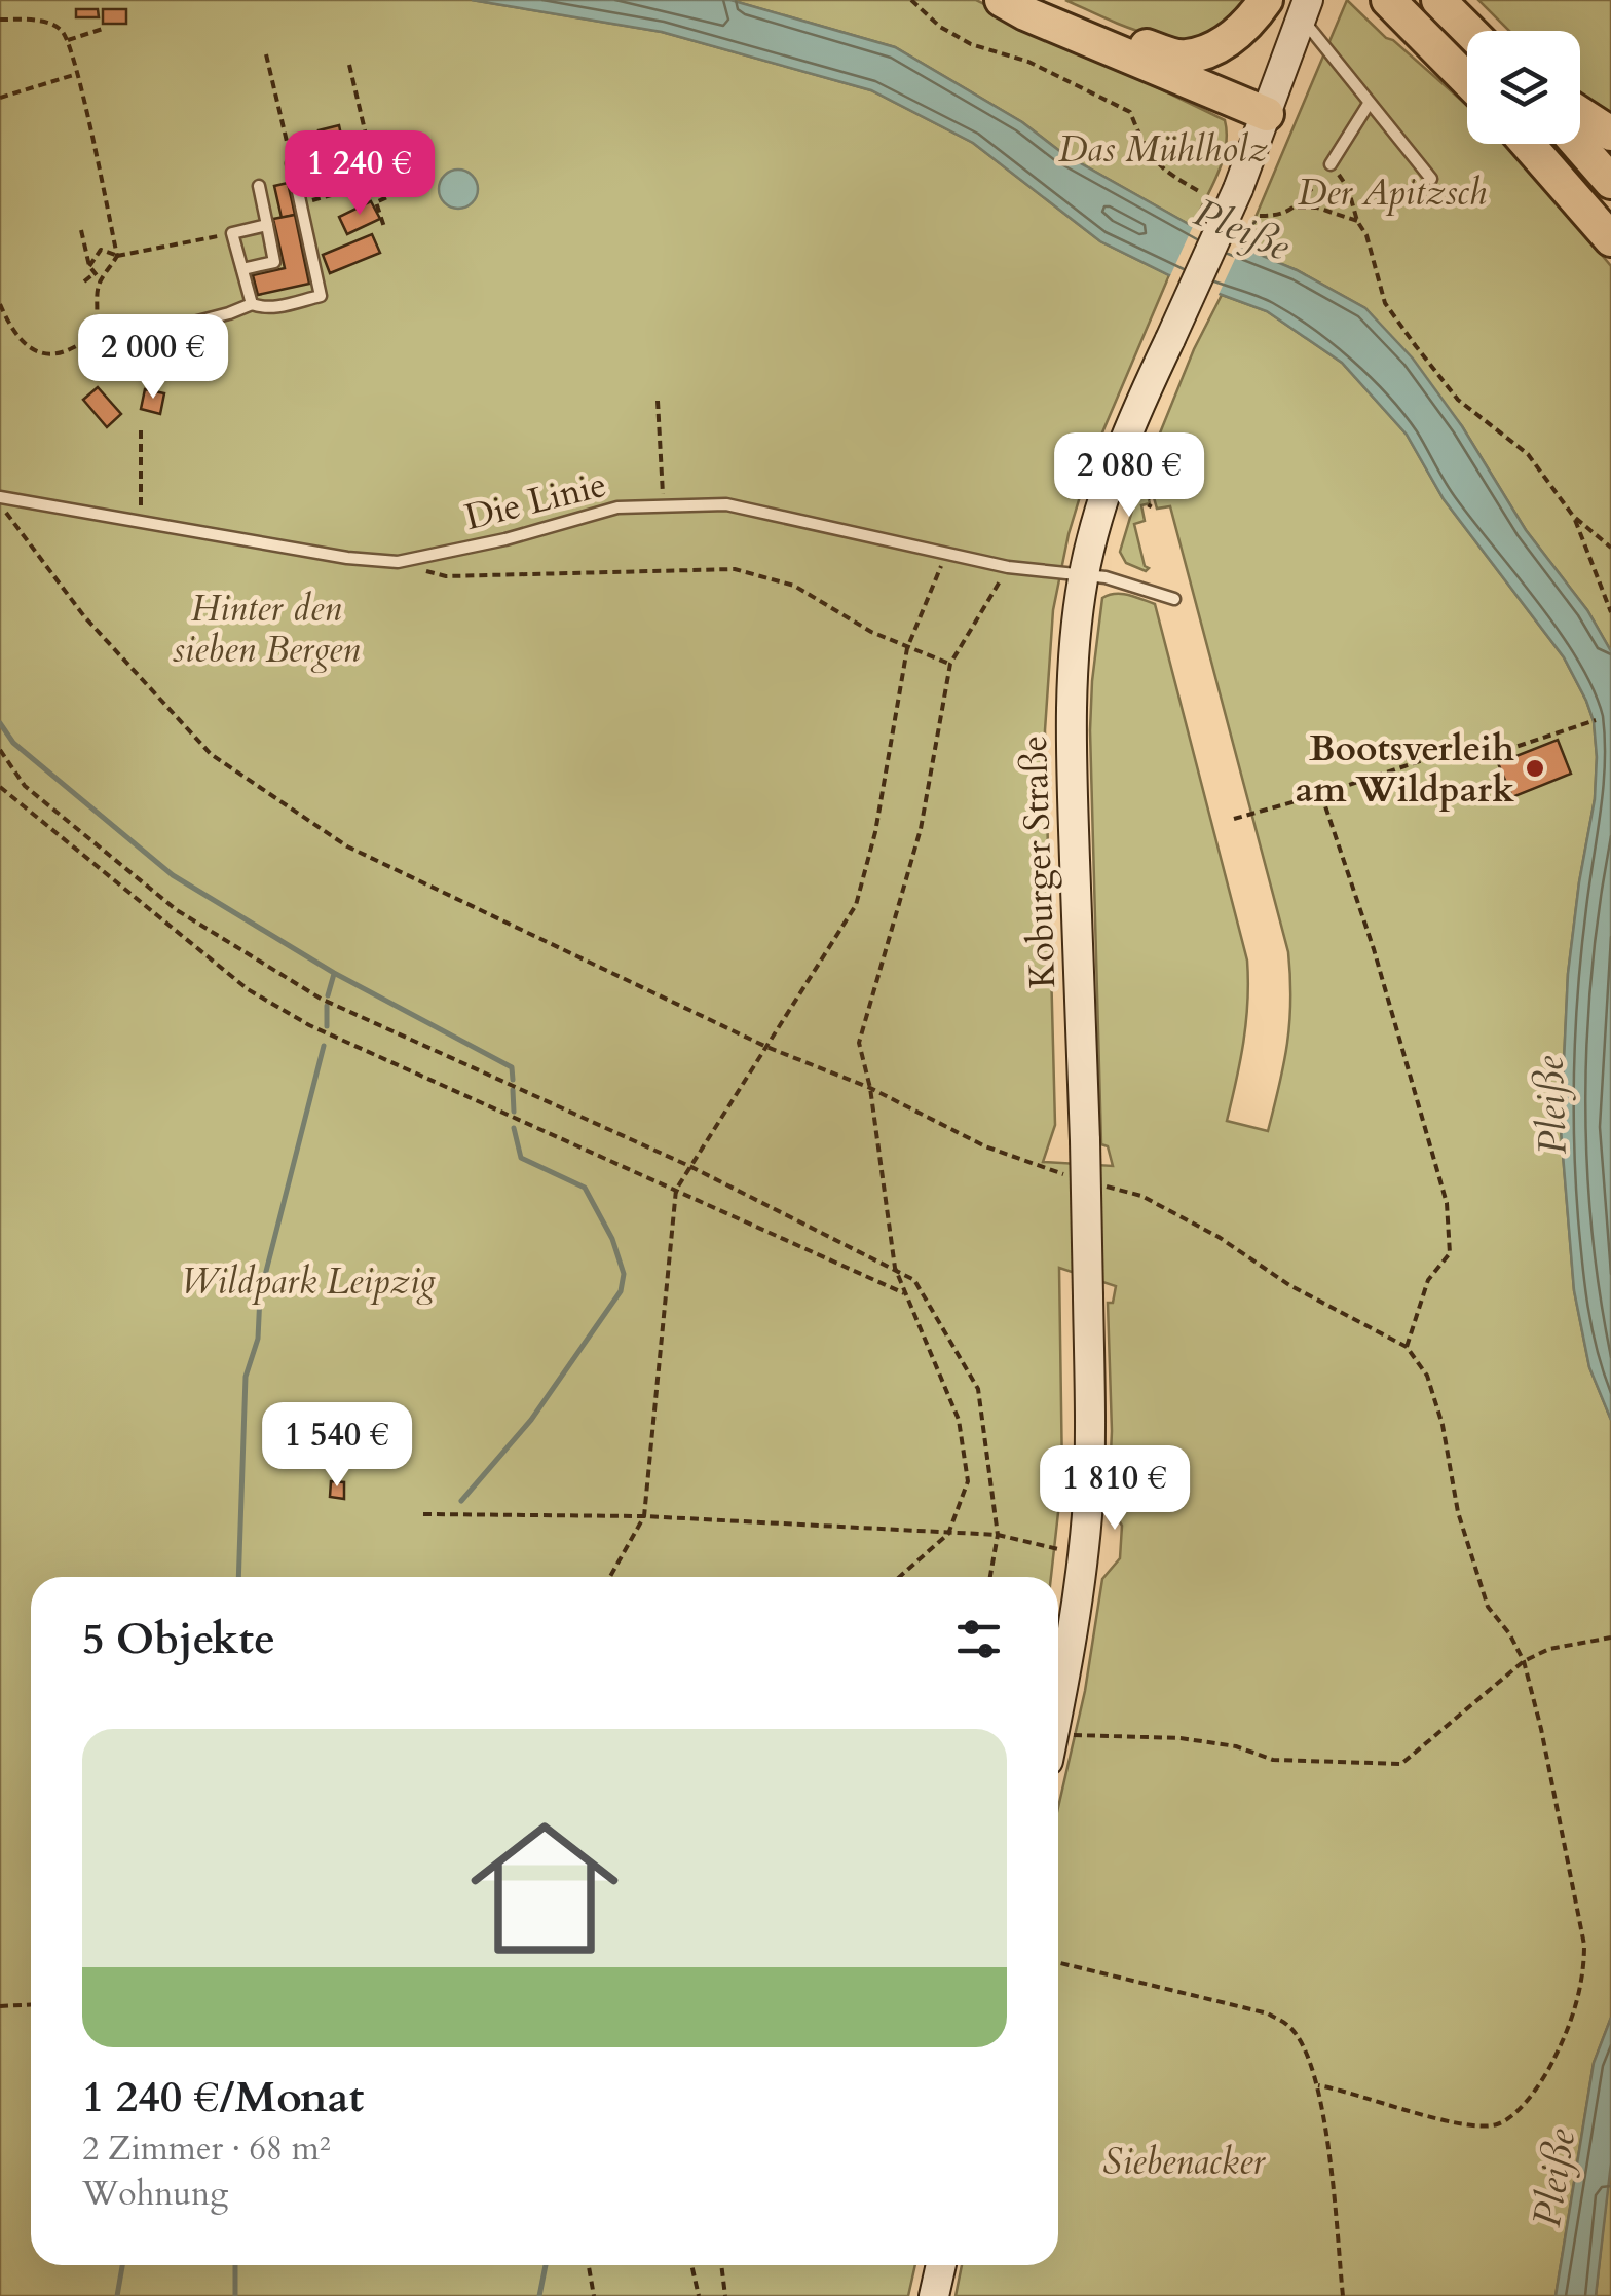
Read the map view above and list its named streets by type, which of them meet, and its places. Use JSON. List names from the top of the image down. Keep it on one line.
{"streets":{"main road":["Koburger Straße"],"lane":["Die Linie"]},"crossings":[["Die Linie","Koburger Straße"]],"water":["Pleiße"],"parks":["Das Mühlholz","Der Apitzsch","Hinter den sieben Bergen","Wildpark Leipzig","Siebenacker"],"places":["Bootsverleih am Wildpark"],"page":{"price":["1 240 €","2 000 €","2 080 €","1 540 €","1 810 €"],"heading":"5 Objekte","list":[{"name":"1 240 €/Monat","note":"2 Zimmer · 68 m² · Wohnung"}]}}
